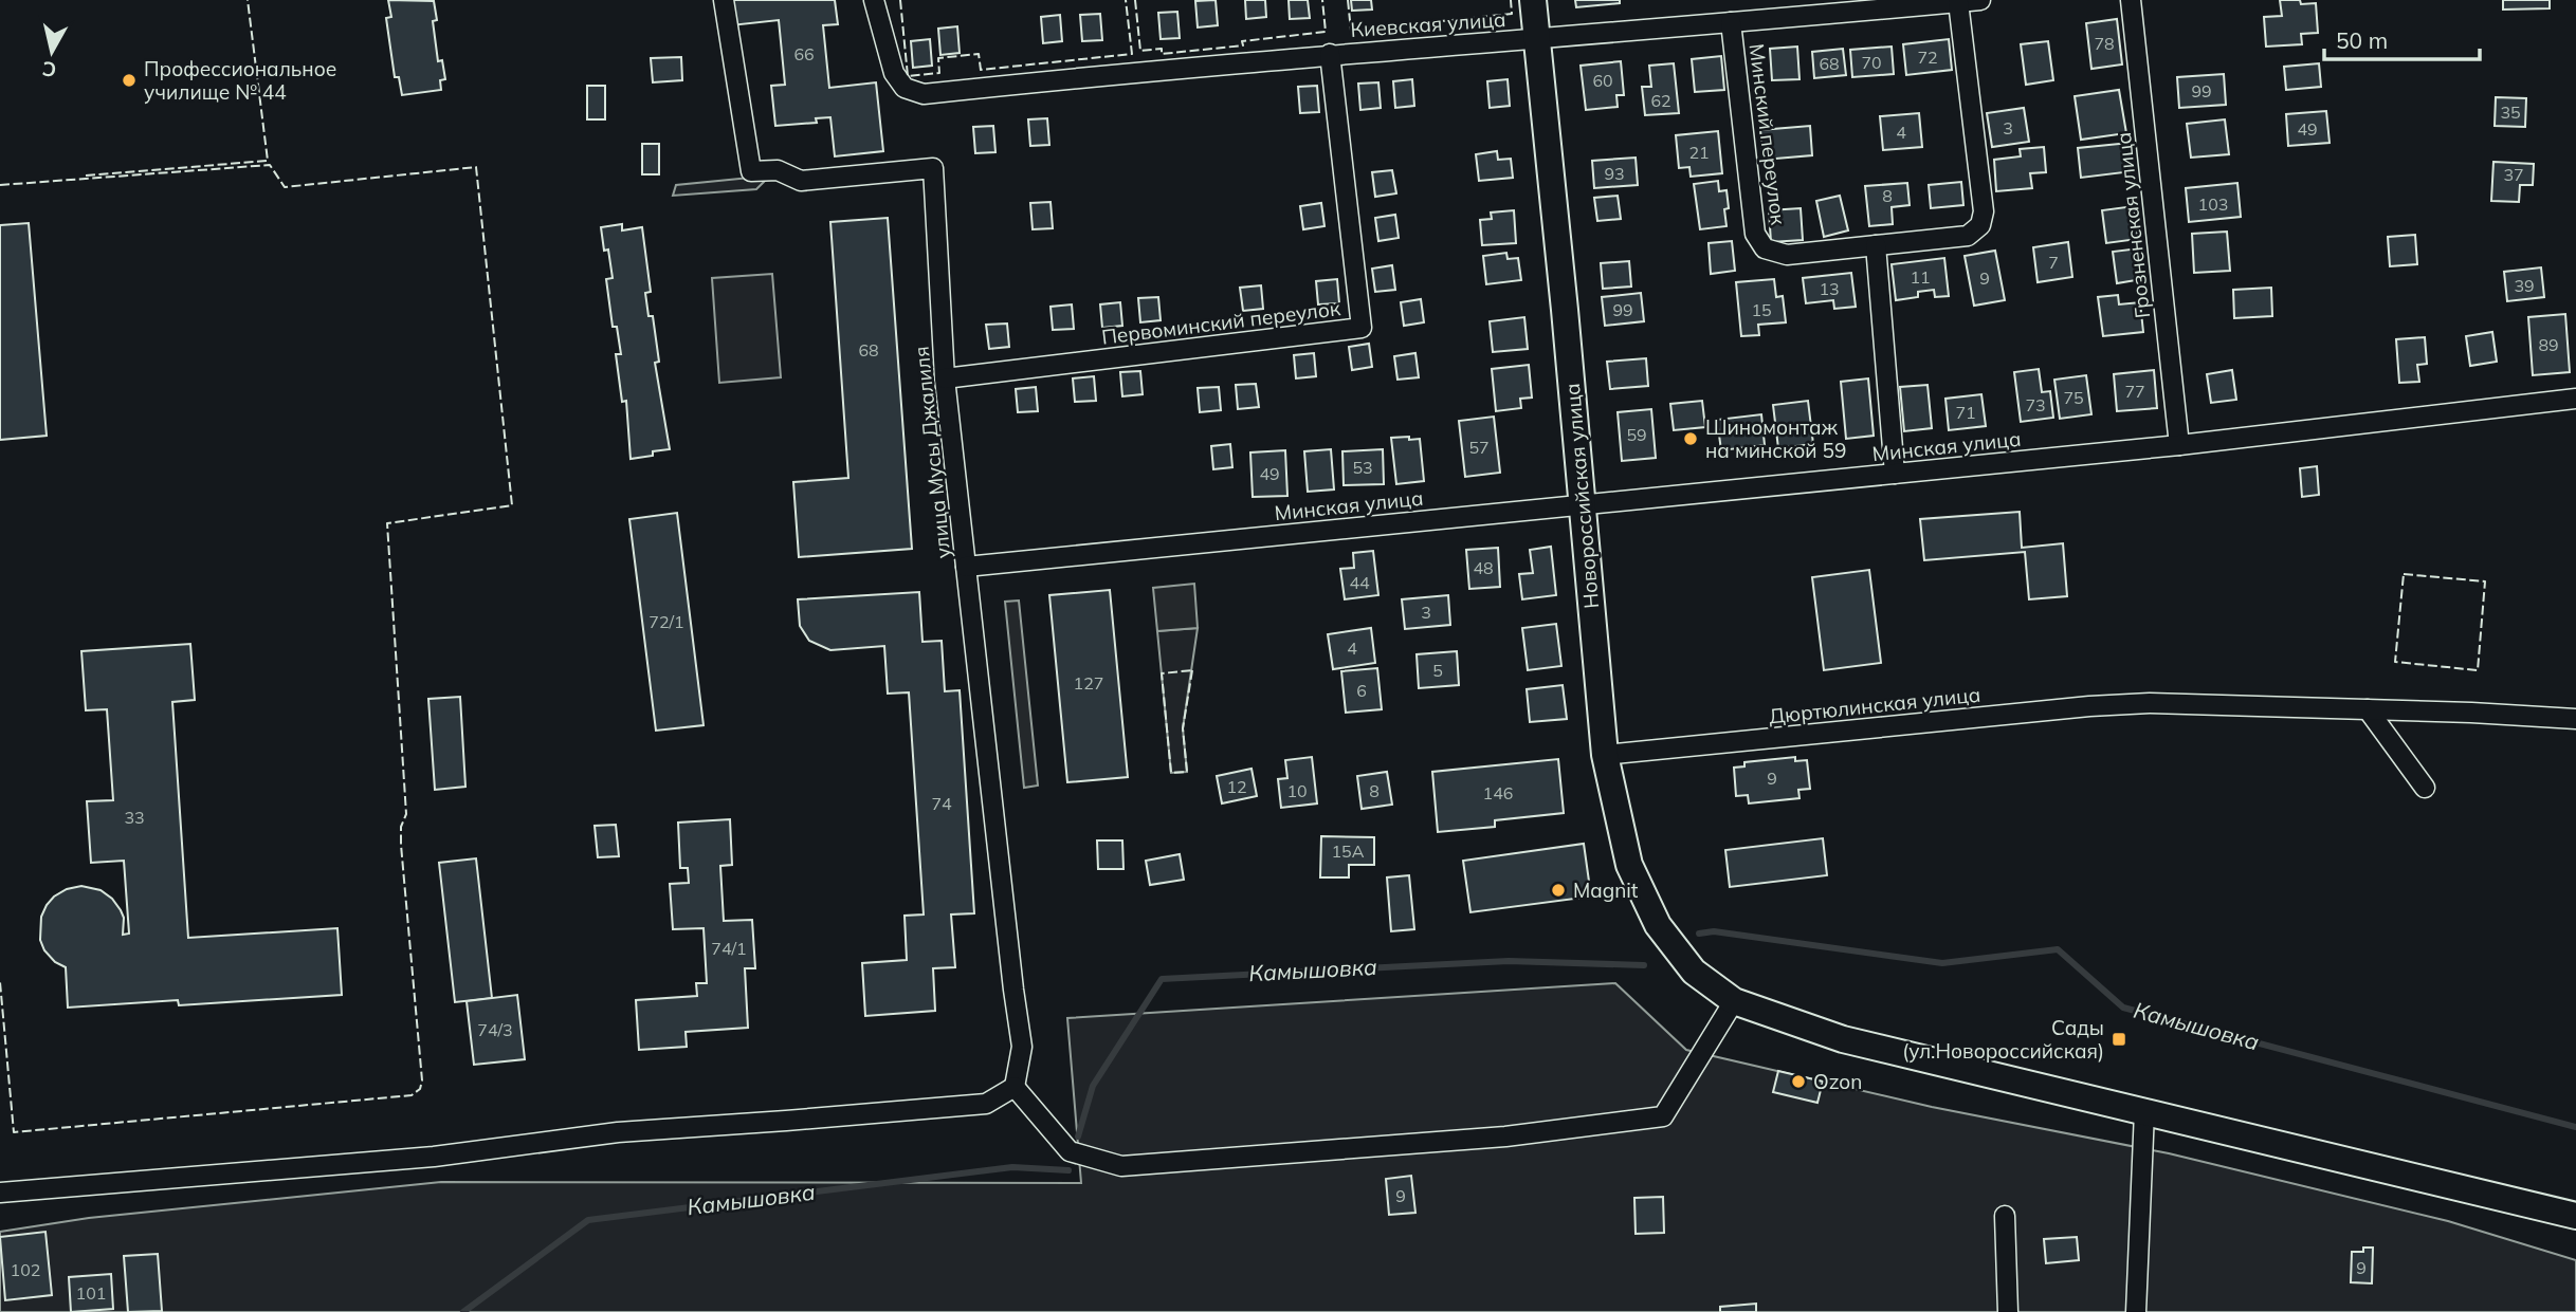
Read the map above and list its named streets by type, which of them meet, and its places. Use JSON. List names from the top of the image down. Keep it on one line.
{"streets":{"main road":["Новороссийская улица"],"street":["Киевская улица","Минский переулок","Грозненская улица","Первоминский переулок","Минская улица","улица Мусы Джалиля","Дюртюлинская улица"]},"crossings":[["Киевская улица","Минский переулок"],["Киевская улица","Первоминский переулок"],["Киевская улица","Новороссийская улица"],["Грозненская улица","Минская улица"],["Первоминский переулок","улица Мусы Джалиля"],["Минская улица","улица Мусы Джалиля"],["Минская улица","Новороссийская улица"],["Новороссийская улица","Дюртюлинская улица"]],"water":["Камышовка"],"places":{"other":["Профессиональное училище № 44","Шиномонтаж на минской 59","Magnit","Ozon"],"transit":["Сады (ул.Новороссийская)"]},"house_numbers":["78","66","72","70","68","60","99","62","35","3","49","4","21","93","37","8","103","7","11","9","39","13","99","15","89","68","77","75","73","71","59","57","53","49","48","44","3","72/1","4","5","127","6","9","12","10","8","146","74","33","15А","74/1","74/3","9","9","102","101"],"scale_bar":"50 m","north":"bottom"}
